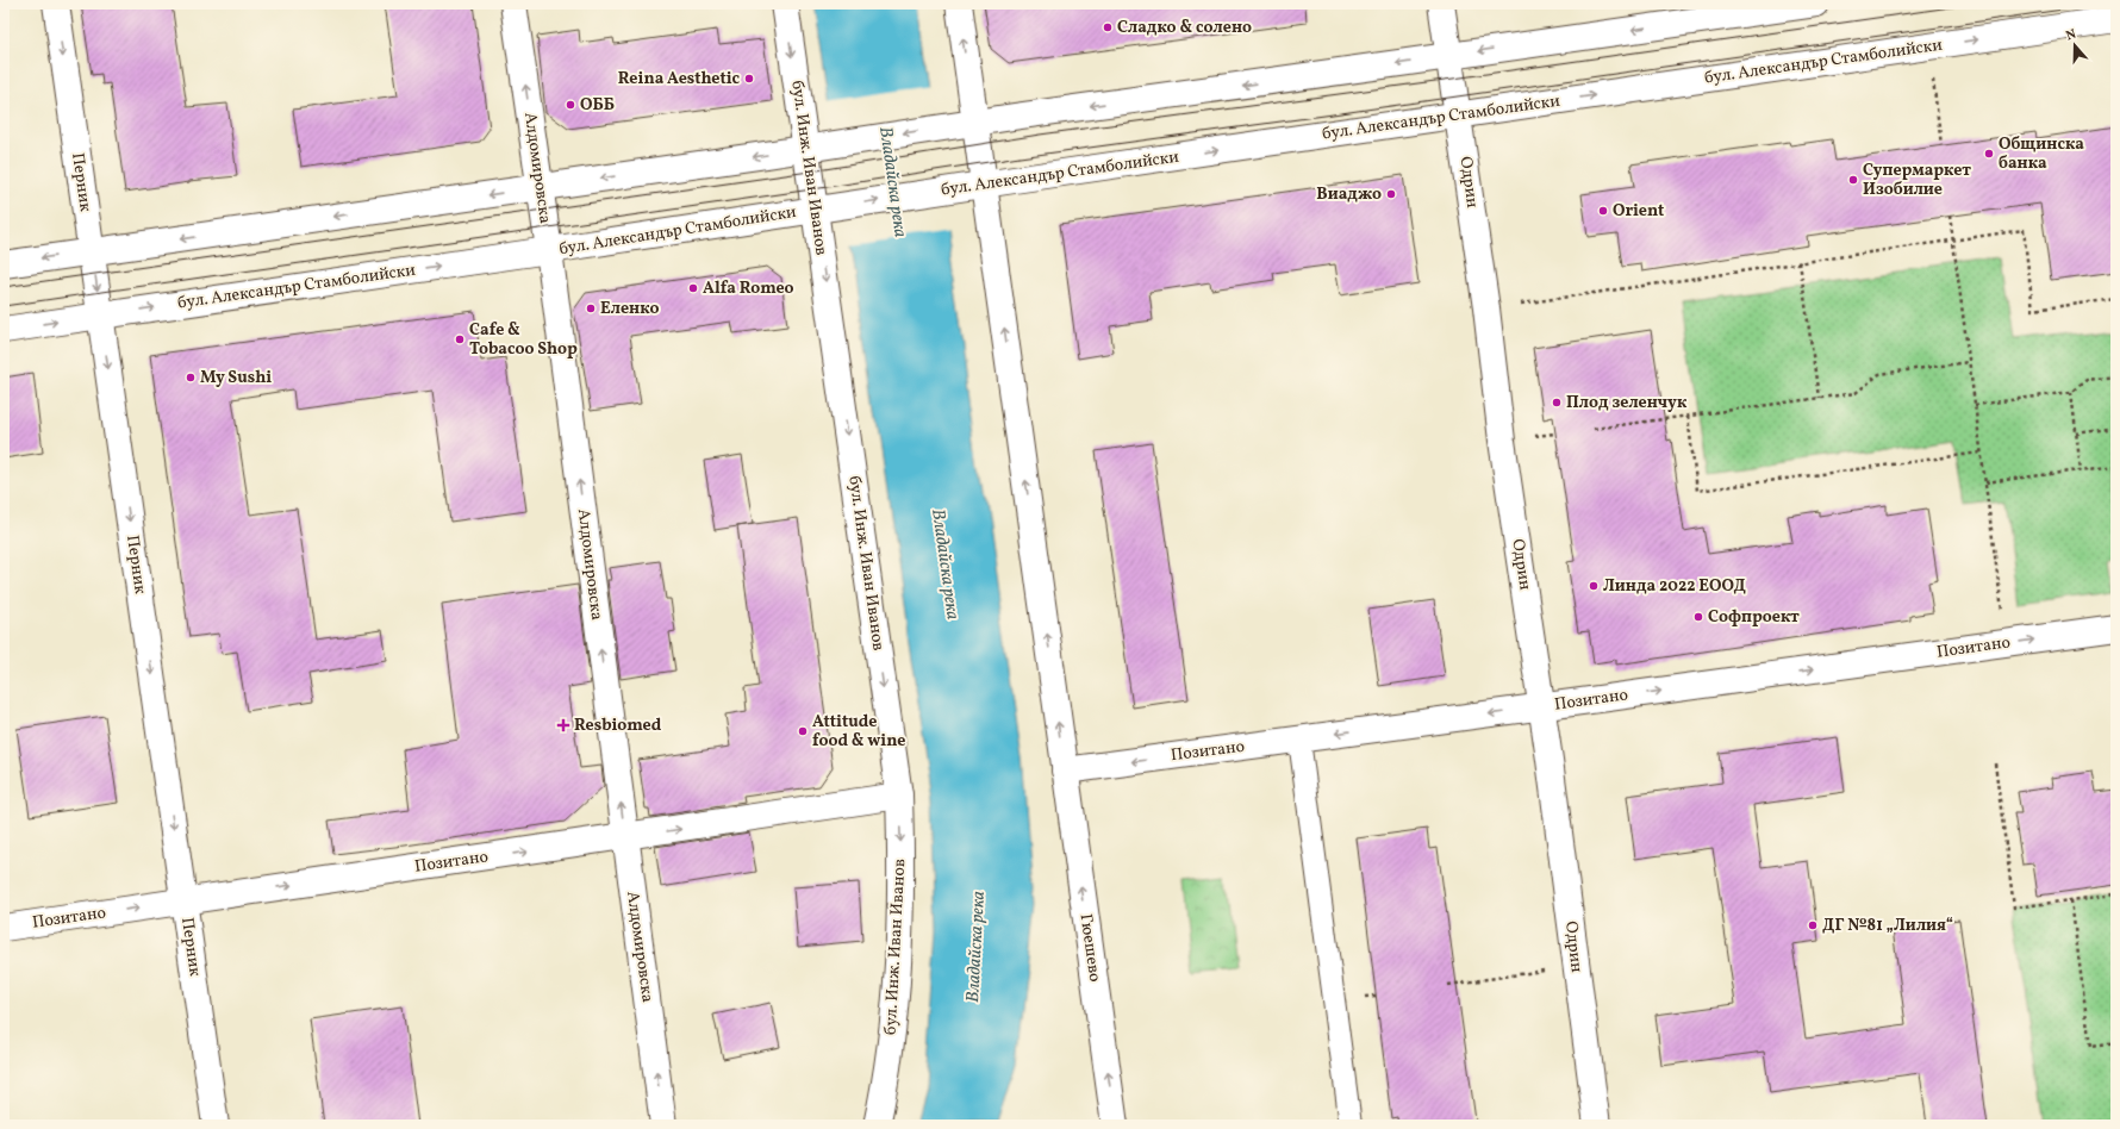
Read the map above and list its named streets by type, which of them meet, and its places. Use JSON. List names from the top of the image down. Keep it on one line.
{"streets":{"street":["бул. Александър Стамболийски","Алдомировска","бул. Инж. Иван Иванов","Перник","Одрин","Позитано","Гюешево"]},"crossings":[["бул. Александър Стамболийски","Алдомировска"],["бул. Александър Стамболийски","бул. Инж. Иван Иванов"],["бул. Александър Стамболийски","Перник"],["бул. Александър Стамболийски","Одрин"],["Алдомировска","Позитано"],["бул. Инж. Иван Иванов","Позитано"],["Перник","Позитано"],["Одрин","Позитано"],["Позитано","Гюешево"]],"one_way":["Алдомировска","Перник","Гюешево"],"water":["Владайска река"],"places":{"other":["Сладко & солено","Reina Aesthetic","ОББ","Общинска банка","Супермаркет Изобилие","Виаджо","Orient","Alfa Romeo","Еленко","Cafe & Tobacoo Shop","My Sushi","Плод зеленчук","Линда 2022 ЕООД","Софпроект","Attitude food & wine","ДГ №81 „Лилия“"],"health":["Resbiomed"]},"north":"top"}
